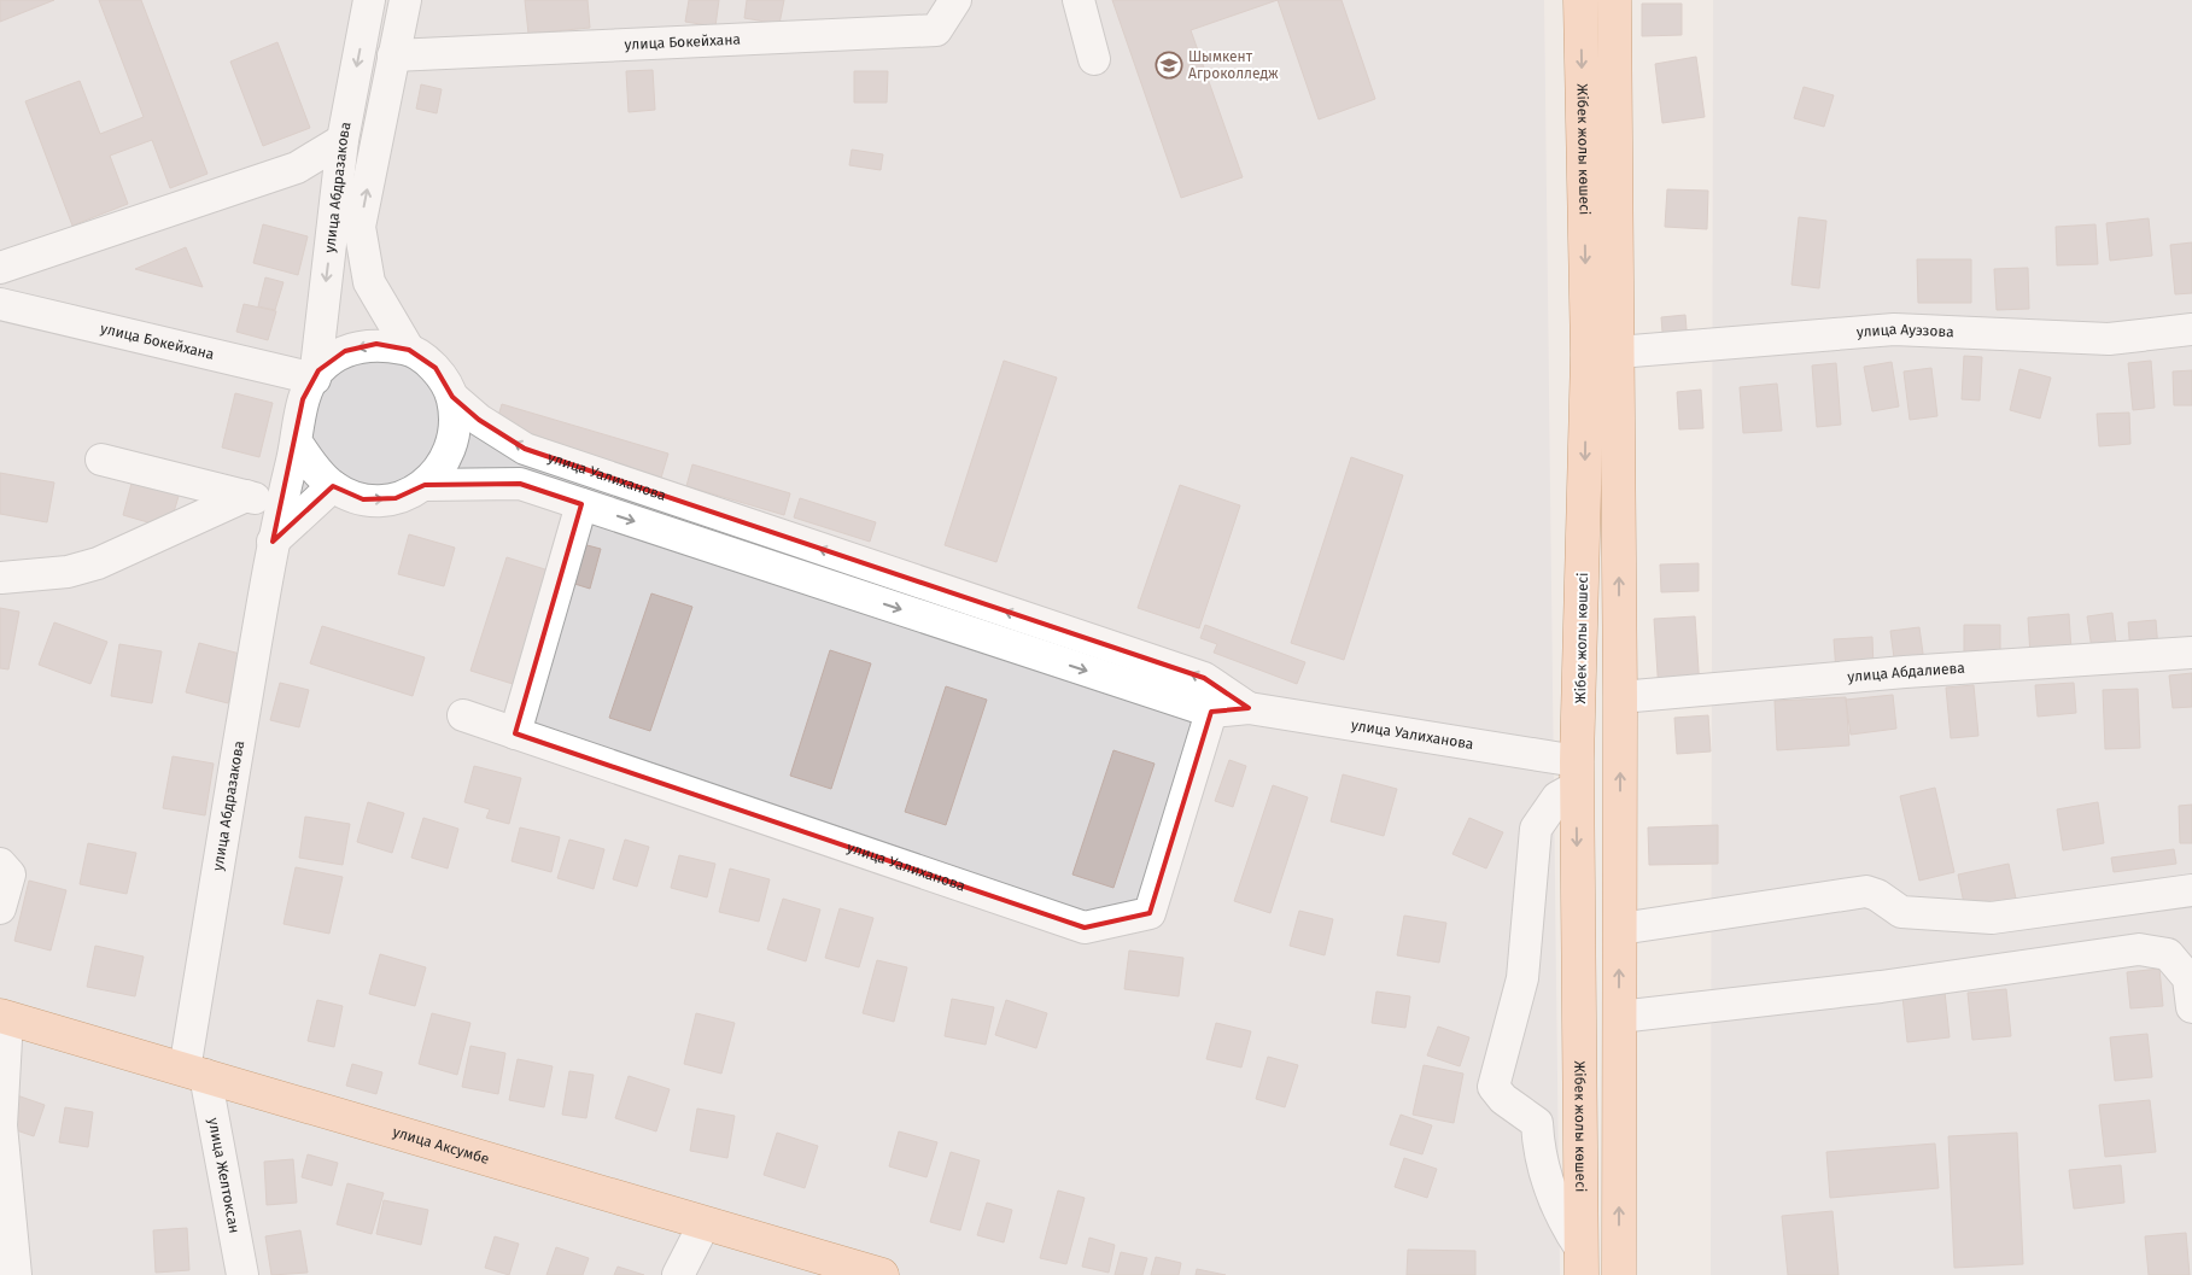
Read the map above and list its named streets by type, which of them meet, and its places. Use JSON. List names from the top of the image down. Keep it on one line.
{"streets":{"main road":["Жібек жолы көшесі","улица Аксумбе"],"street":["улица Бокейхана","улица Абдразакова","улица Ауэзова","улица Уалиханова","улица Абдалиева","улица Желтоксан"]},"crossings":[["улица Бокейхана","улица Абдразакова"],["улица Бокейхана","улица Уалиханова"],["Жібек жолы көшесі","улица Уалиханова"],["улица Абдразакова","улица Уалиханова"],["улица Абдразакова","улица Аксумбе"],["улица Абдразакова","улица Желтоксан"],["улица Аксумбе","улица Желтоксан"]],"places":{"school or university":["Шымкент Агроколледж"]}}
